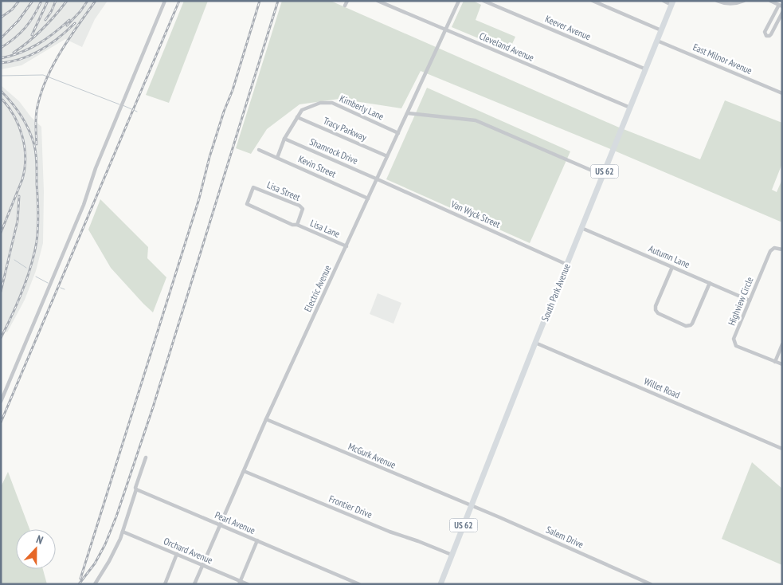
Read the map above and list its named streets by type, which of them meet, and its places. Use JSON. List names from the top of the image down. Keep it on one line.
{"streets":{"main road":["US 62","South Park Avenue"],"street":["Keever Avenue","Cleveland Avenue","East Milnor Avenue","Kimberly Lane","Tracy Parkway","Shamrock Drive","Kevin Street","Lisa Street","Van Wyck Street","Lisa Lane","Autumn Lane","Electric Avenue","Highview Circle","Willet Road","McGurk Avenue","Frontier Drive","Pearl Avenue","Salem Drive","Orchard Avenue"]},"crossings":[["Keever Avenue","South Park Avenue"],["Cleveland Avenue","Electric Avenue"],["Cleveland Avenue","South Park Avenue"],["East Milnor Avenue","South Park Avenue"],["Kimberly Lane","Tracy Parkway"],["Kimberly Lane","Shamrock Drive"],["Kimberly Lane","Kevin Street"],["Kimberly Lane","Electric Avenue"],["Tracy Parkway","Electric Avenue"],["Shamrock Drive","Van Wyck Street"],["Shamrock Drive","Electric Avenue"],["Kevin Street","Electric Avenue"],["Lisa Street","Lisa Lane"],["Van Wyck Street","Electric Avenue"],["Van Wyck Street","South Park Avenue"],["Lisa Lane","Electric Avenue"],["Autumn Lane","South Park Avenue"],["Autumn Lane","Highview Circle"],["Electric Avenue","McGurk Avenue"],["Electric Avenue","Frontier Drive"],["Electric Avenue","Pearl Avenue"],["Electric Avenue","Orchard Avenue"],["South Park Avenue","Willet Road"],["South Park Avenue","McGurk Avenue"],["South Park Avenue","Frontier Drive"],["South Park Avenue","Salem Drive"],["McGurk Avenue","Salem Drive"]],"north":"top"}
